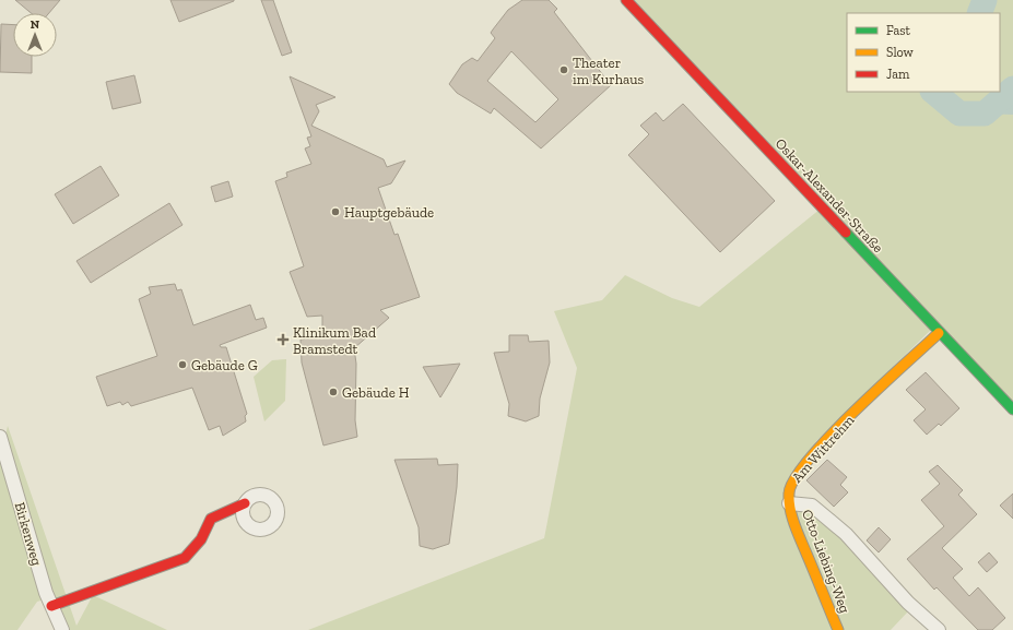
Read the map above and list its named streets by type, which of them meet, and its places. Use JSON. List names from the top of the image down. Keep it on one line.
{"streets":{"street":["Oskar-Alexander-Straße","Am Wittrehm","Birkenweg","Otto-Liebing-Weg"]},"crossings":[["Oskar-Alexander-Straße","Am Wittrehm"],["Am Wittrehm","Otto-Liebing-Weg"]],"places":{"other":["Theater im Kurhaus","Hauptgebäude","Gebäude G","Gebäude H"],"health":["Klinikum Bad Bramstedt"]},"legend":["Fast","Slow","Jam"],"north":"top"}
